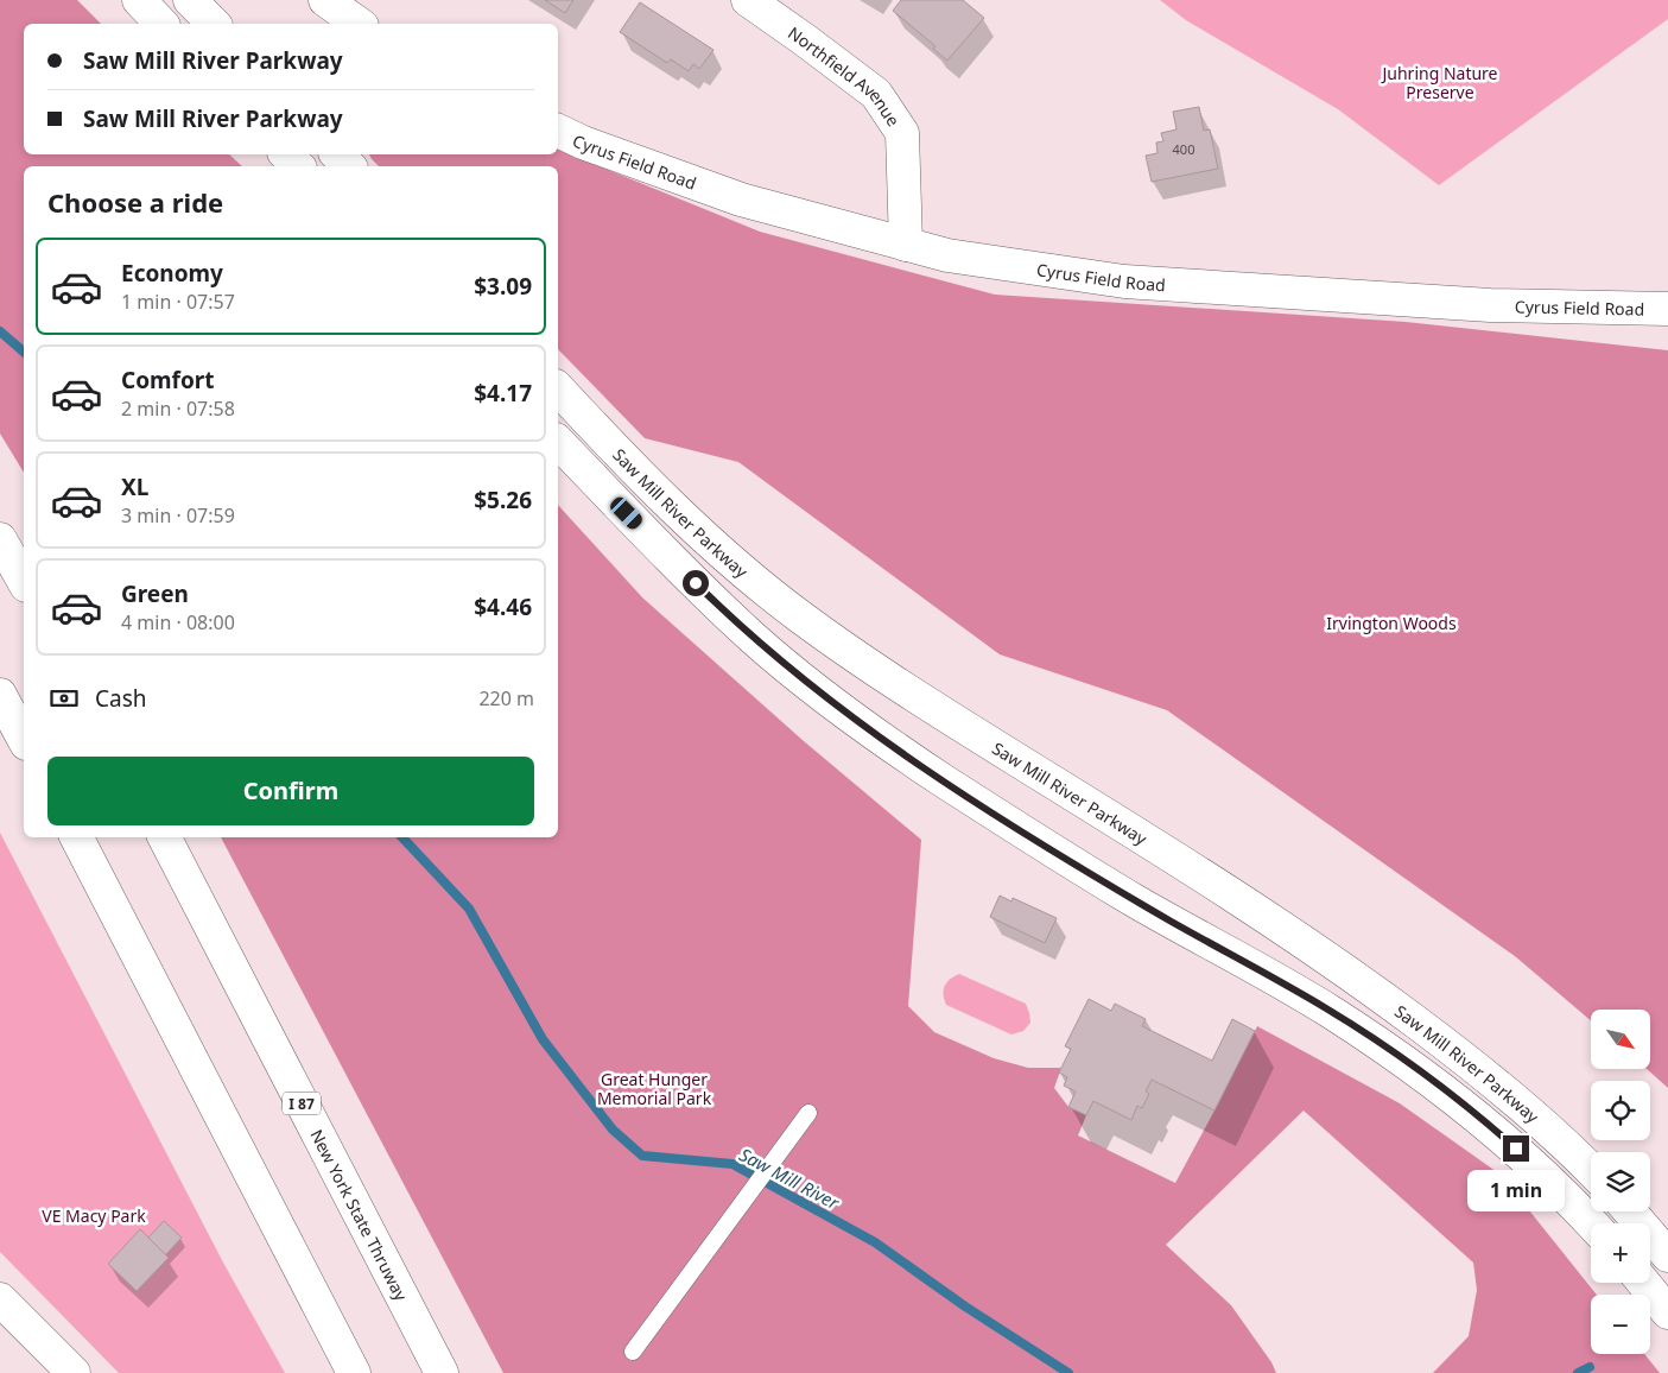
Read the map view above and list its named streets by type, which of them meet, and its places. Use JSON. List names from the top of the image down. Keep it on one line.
{"streets":{"main road":["Northfield Avenue","Cyrus Field Road","Saw Mill River Parkway","I 87","New York State Thruway"]},"crossings":[["Northfield Avenue","Cyrus Field Road"]],"water":["Saw Mill River"],"parks":["Juhring Nature Preserve","Irvington Woods","Great Hunger Memorial Park","VE Macy Park"],"house_numbers":["400"],"north":"bottom right","page":{"banner":["Saw Mill River Parkway","Saw Mill River Parkway"],"heading":"Choose a ride","list":[{"name":"Economy","note":"1 min · 07:57","value":"$3.09"},{"name":"Comfort","note":"2 min · 07:58","value":"$4.17"},{"name":"XL","note":"3 min · 07:59","value":"$5.26"},{"name":"Green","note":"4 min · 08:00","value":"$4.46"}],"pay":["Cash","220 m"],"buttons":"Confirm","map_buttons":["+","−"],"bubble":"1 min"}}
